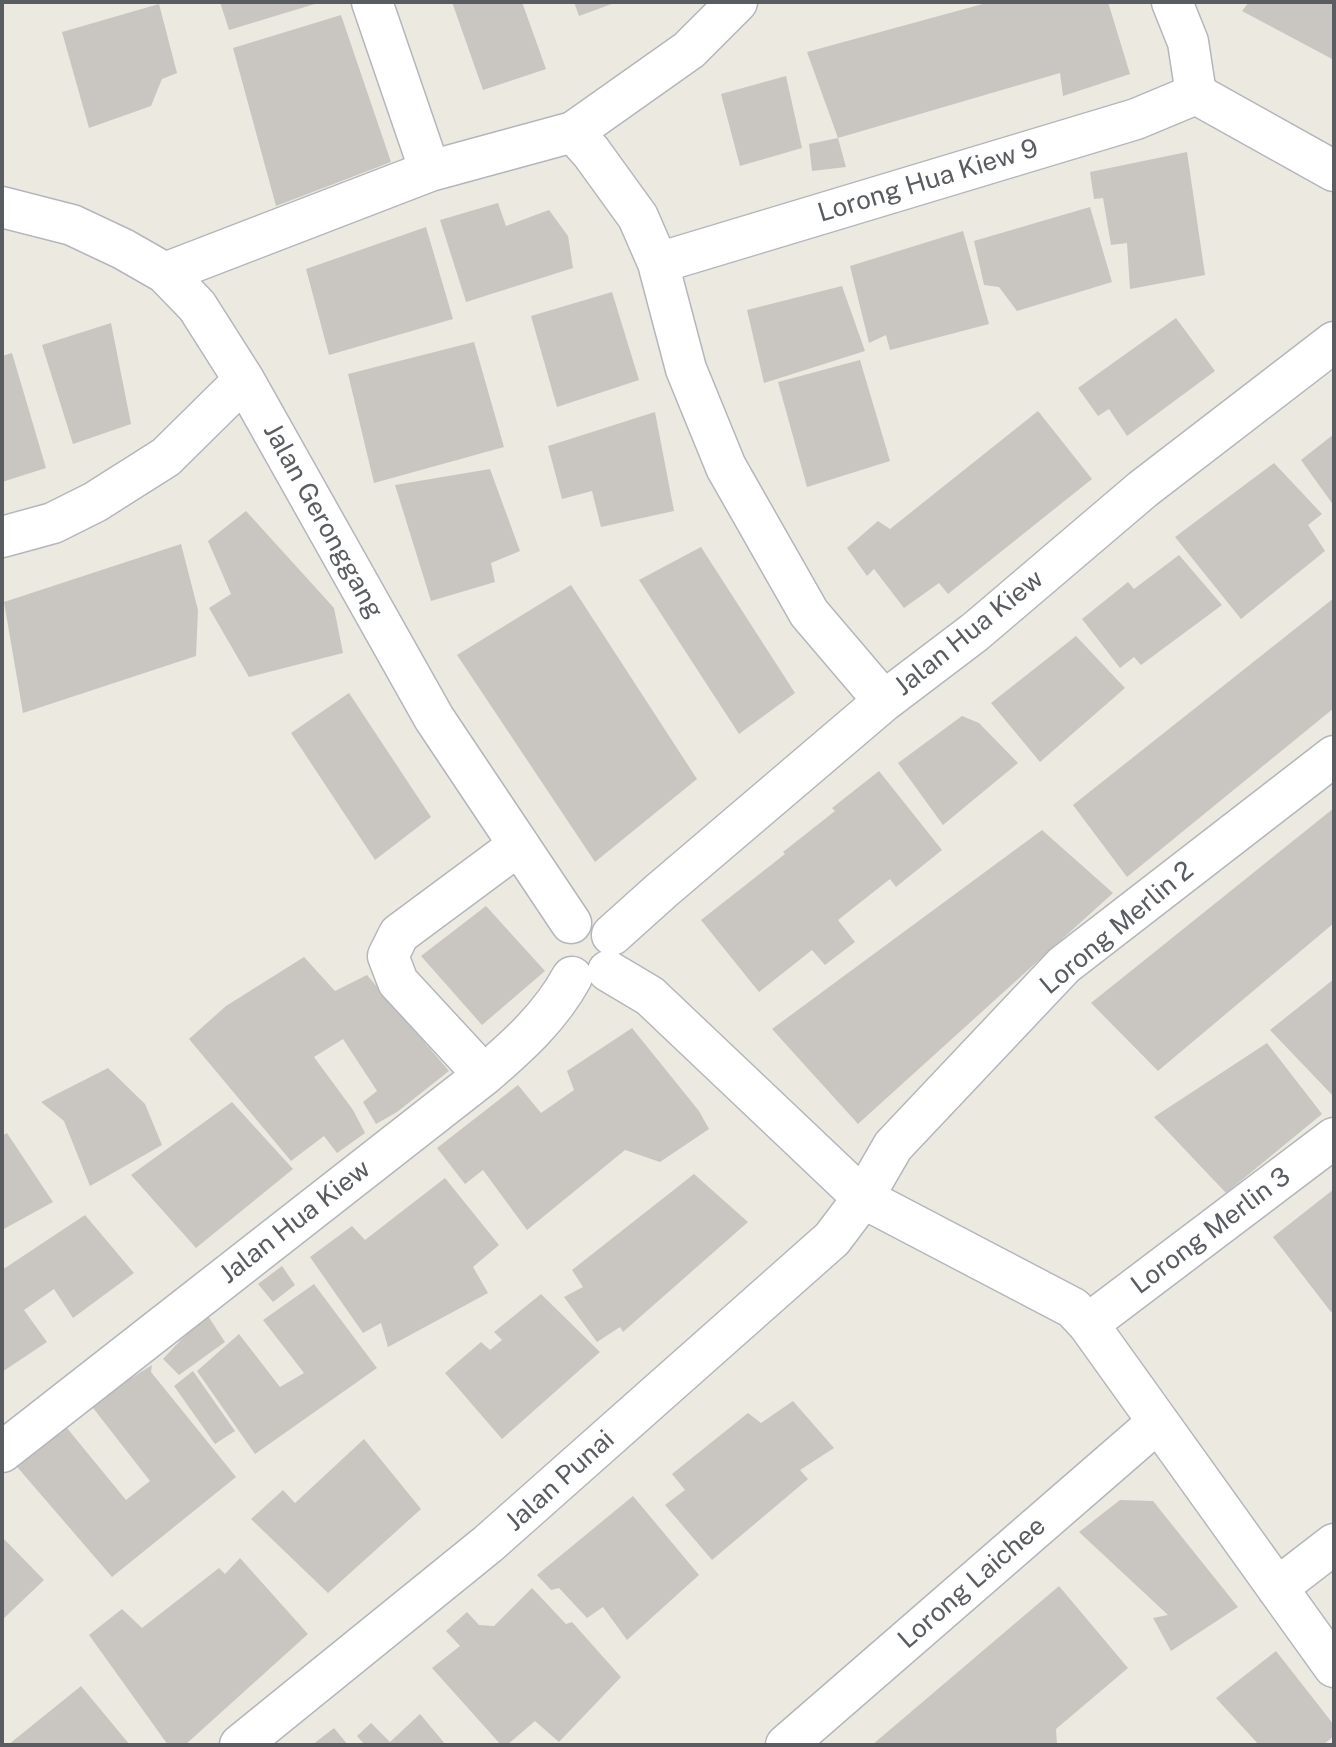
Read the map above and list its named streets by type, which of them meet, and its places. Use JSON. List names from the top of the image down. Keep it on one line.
{"streets":{"street":["Lorong Hua Kiew 9","Jalan Geronggang","Jalan Hua Kiew","Lorong Merlin 2","Lorong Merlin 3","Jalan Punai","Lorong Laichee"]},"crossings":[["Jalan Geronggang","Jalan Hua Kiew"],["Lorong Merlin 2","Jalan Punai"]]}
